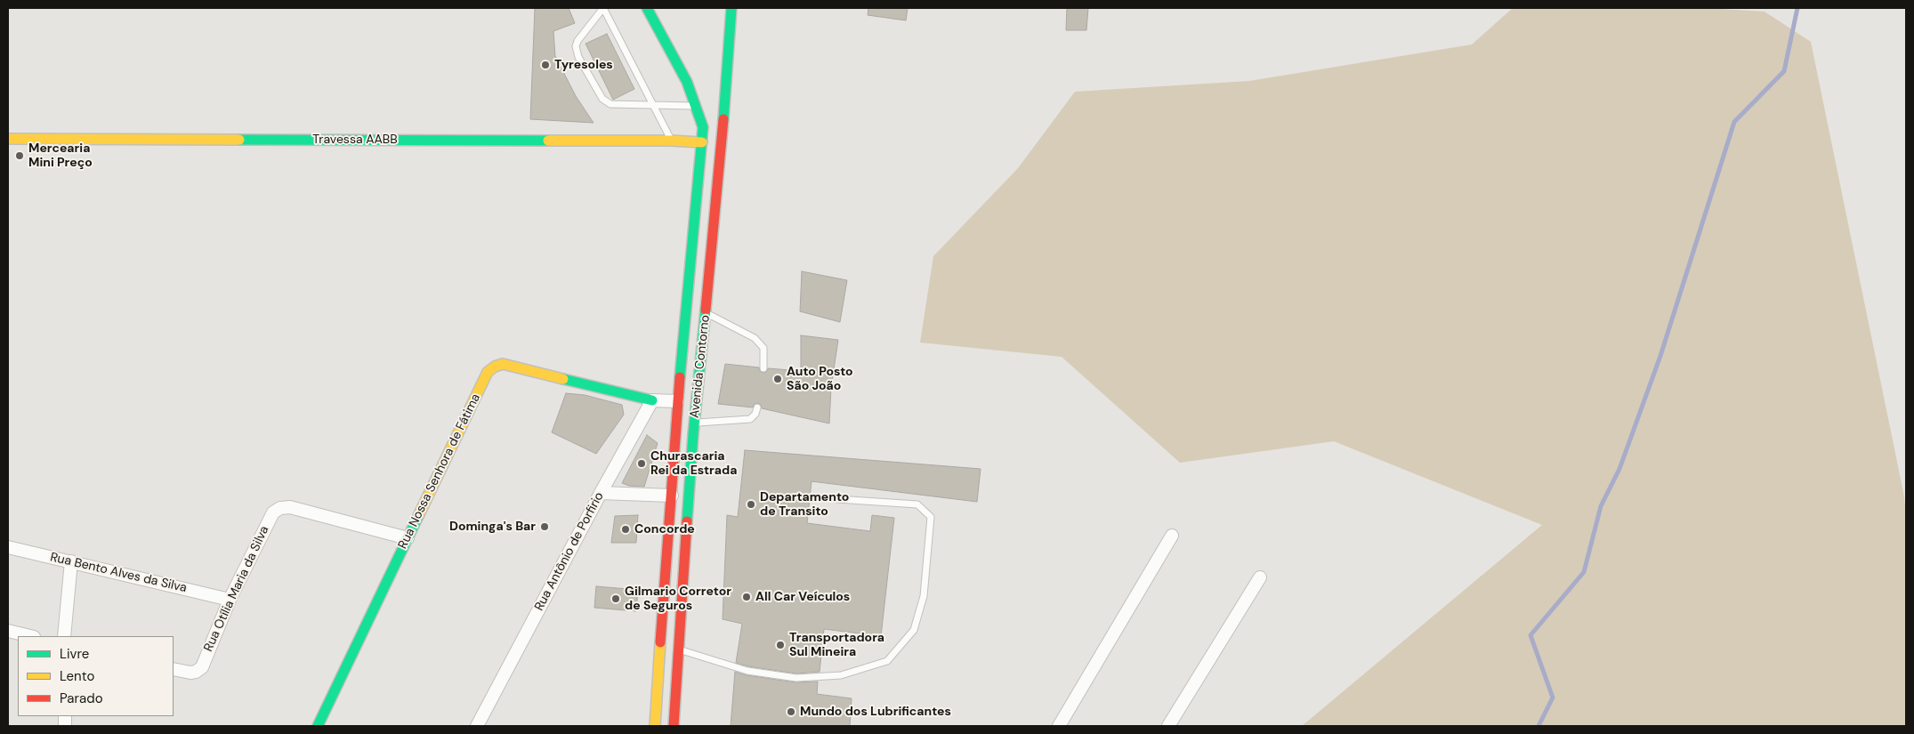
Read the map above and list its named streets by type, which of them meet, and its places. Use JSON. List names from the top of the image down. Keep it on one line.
{"streets":{"main road":["Travessa AABB","Avenida Contorno","Rua Nossa Senhora de Fátima"],"street":["Rua Antônio de Porfirio","Rua Bento Alves da Silva","Rua Otília Maria da Silva"]},"crossings":[["Travessa AABB","Avenida Contorno"],["Rua Nossa Senhora de Fátima","Rua Antônio de Porfirio"],["Rua Nossa Senhora de Fátima","Rua Otília Maria da Silva"],["Rua Bento Alves da Silva","Rua Otília Maria da Silva"]],"places":["Tyresoles","Mercearia Mini Preço","Auto Posto São João","Churascaria Rei da Estrada","Departamento de Transito","Dominga's Bar","Concorde","All Car Veículos","Gilmario Corretor de Seguros","Transportadora Sul Mineira","Mundo dos Lubrificantes"],"legend":["Livre","Lento","Parado"]}
